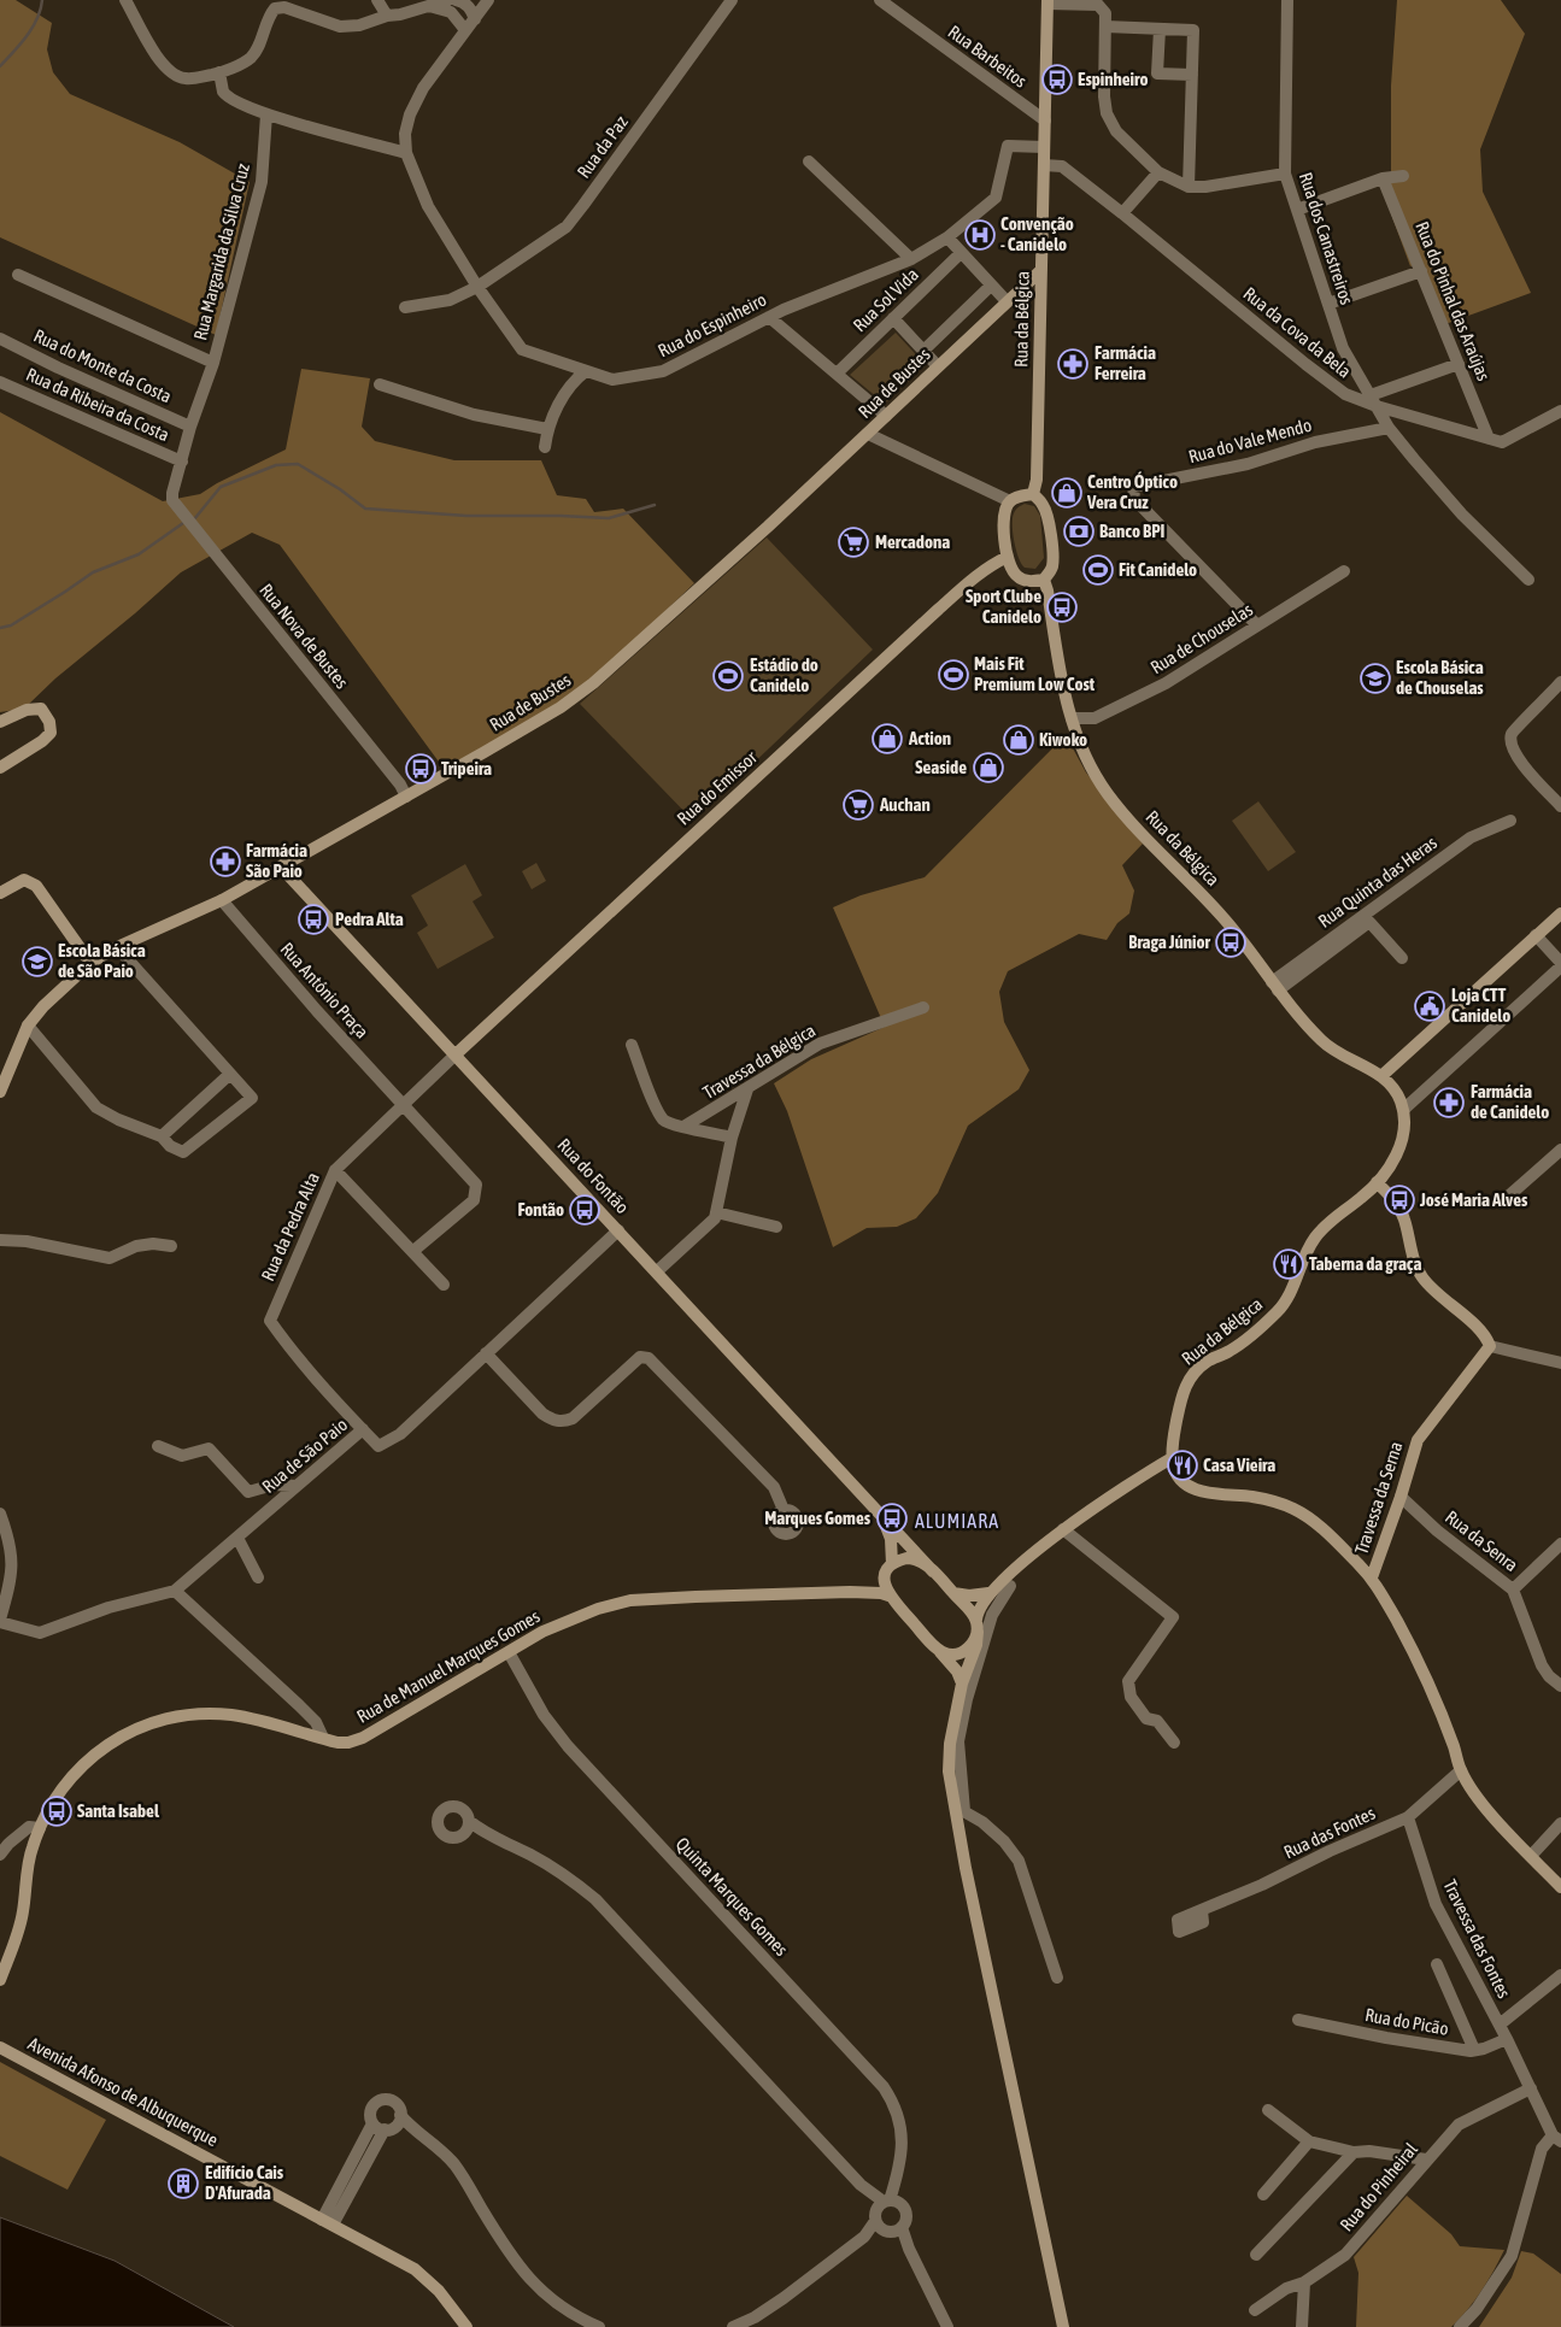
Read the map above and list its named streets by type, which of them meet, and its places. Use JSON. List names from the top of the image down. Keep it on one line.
{"streets":{"main road":["Rua da Bélgica","Rua de Bustes","Rua do Emissor","Rua do Fontão","Travessa da Serna","Rua de Manuel Marques Gomes","Avenida Afonso de Albuquerque"],"street":["Rua Barbeitos","Rua da Paz","Rua dos Canastreiros","Rua Margarida da Silva Cruz","Rua Sol Vida","Rua do Pinhal das Araújas","Rua do Espinheiro","Rua da Cova da Bela","Rua do Monte da Costa","Rua da Ribeira da Costa","Rua do Vale Mendo","Rua Nova de Bustes","Rua de Chouselas","Rua Quinta das Heras","Rua António Praça","Travessa da Bélgica","Rua da Pedra Alta","Rua de São Paio","Rua da Senra","Rua das Fontes","Quinta Marques Gomes","Travessa das Fontes","Rua do Picão","Rua do Pinheiral"]},"crossings":[["Rua Barbeitos","Rua da Bélgica"],["Rua da Paz","Rua do Espinheiro"],["Rua dos Canastreiros","Rua da Cova da Bela"],["Rua dos Canastreiros","Rua do Vale Mendo"],["Rua Margarida da Silva Cruz","Rua do Monte da Costa"],["Rua Margarida da Silva Cruz","Rua da Ribeira da Costa"],["Rua Margarida da Silva Cruz","Rua Nova de Bustes"],["Rua do Pinhal das Araújas","Rua da Cova da Bela"],["Rua da Bélgica","Rua do Espinheiro"],["Rua da Bélgica","Rua da Cova da Bela"],["Rua da Bélgica","Rua de Bustes"],["Rua da Bélgica","Rua de Chouselas"],["Rua da Bélgica","Rua Quinta das Heras"],["Rua de Bustes","Rua Nova de Bustes"],["Rua de Bustes","Rua António Praça"],["Rua de Bustes","Rua do Fontão"],["Rua do Vale Mendo","Rua de Chouselas"],["Rua do Emissor","Rua do Fontão"],["Rua do Emissor","Rua da Pedra Alta"],["Rua António Praça","Rua da Pedra Alta"],["Rua do Fontão","Rua da Pedra Alta"],["Rua do Fontão","Rua de São Paio"],["Rua do Fontão","Rua de Manuel Marques Gomes"],["Rua da Pedra Alta","Rua de São Paio"],["Travessa da Serna","Rua da Senra"],["Rua de Manuel Marques Gomes","Quinta Marques Gomes"],["Rua das Fontes","Travessa das Fontes"],["Travessa das Fontes","Rua do Picão"],["Travessa das Fontes","Rua do Pinheiral"]],"districts":["ALUMIARA"],"places":{"bus stop":["Espinheiro","Sport Clube Canidelo","Tripeira","Pedra Alta","Braga Júnior","José Maria Alves","Fontão","Marques Gomes","Santa Isabel"],"hospital":["Convenção - Canidelo"],"pharmacy":["Farmácia Ferreira","Farmácia São Paio","Farmácia de Canidelo"],"shop":["Centro Óptico Vera Cruz","Action","Kiwoko","Seaside"],"bank":["Banco BPI"],"supermarket":["Mercadona","Auchan"],"sports":["Fit Canidelo","Mais Fit Premium Low Cost","Estádio do Canidelo"],"school or university":["Escola Básica de Chouselas","Escola Básica de São Paio"],"public building":["Loja CTT Canidelo"],"restaurant":["Taberna da graça","Casa Vieira"],"building":["Edifício Cais D'Afurada"]}}
